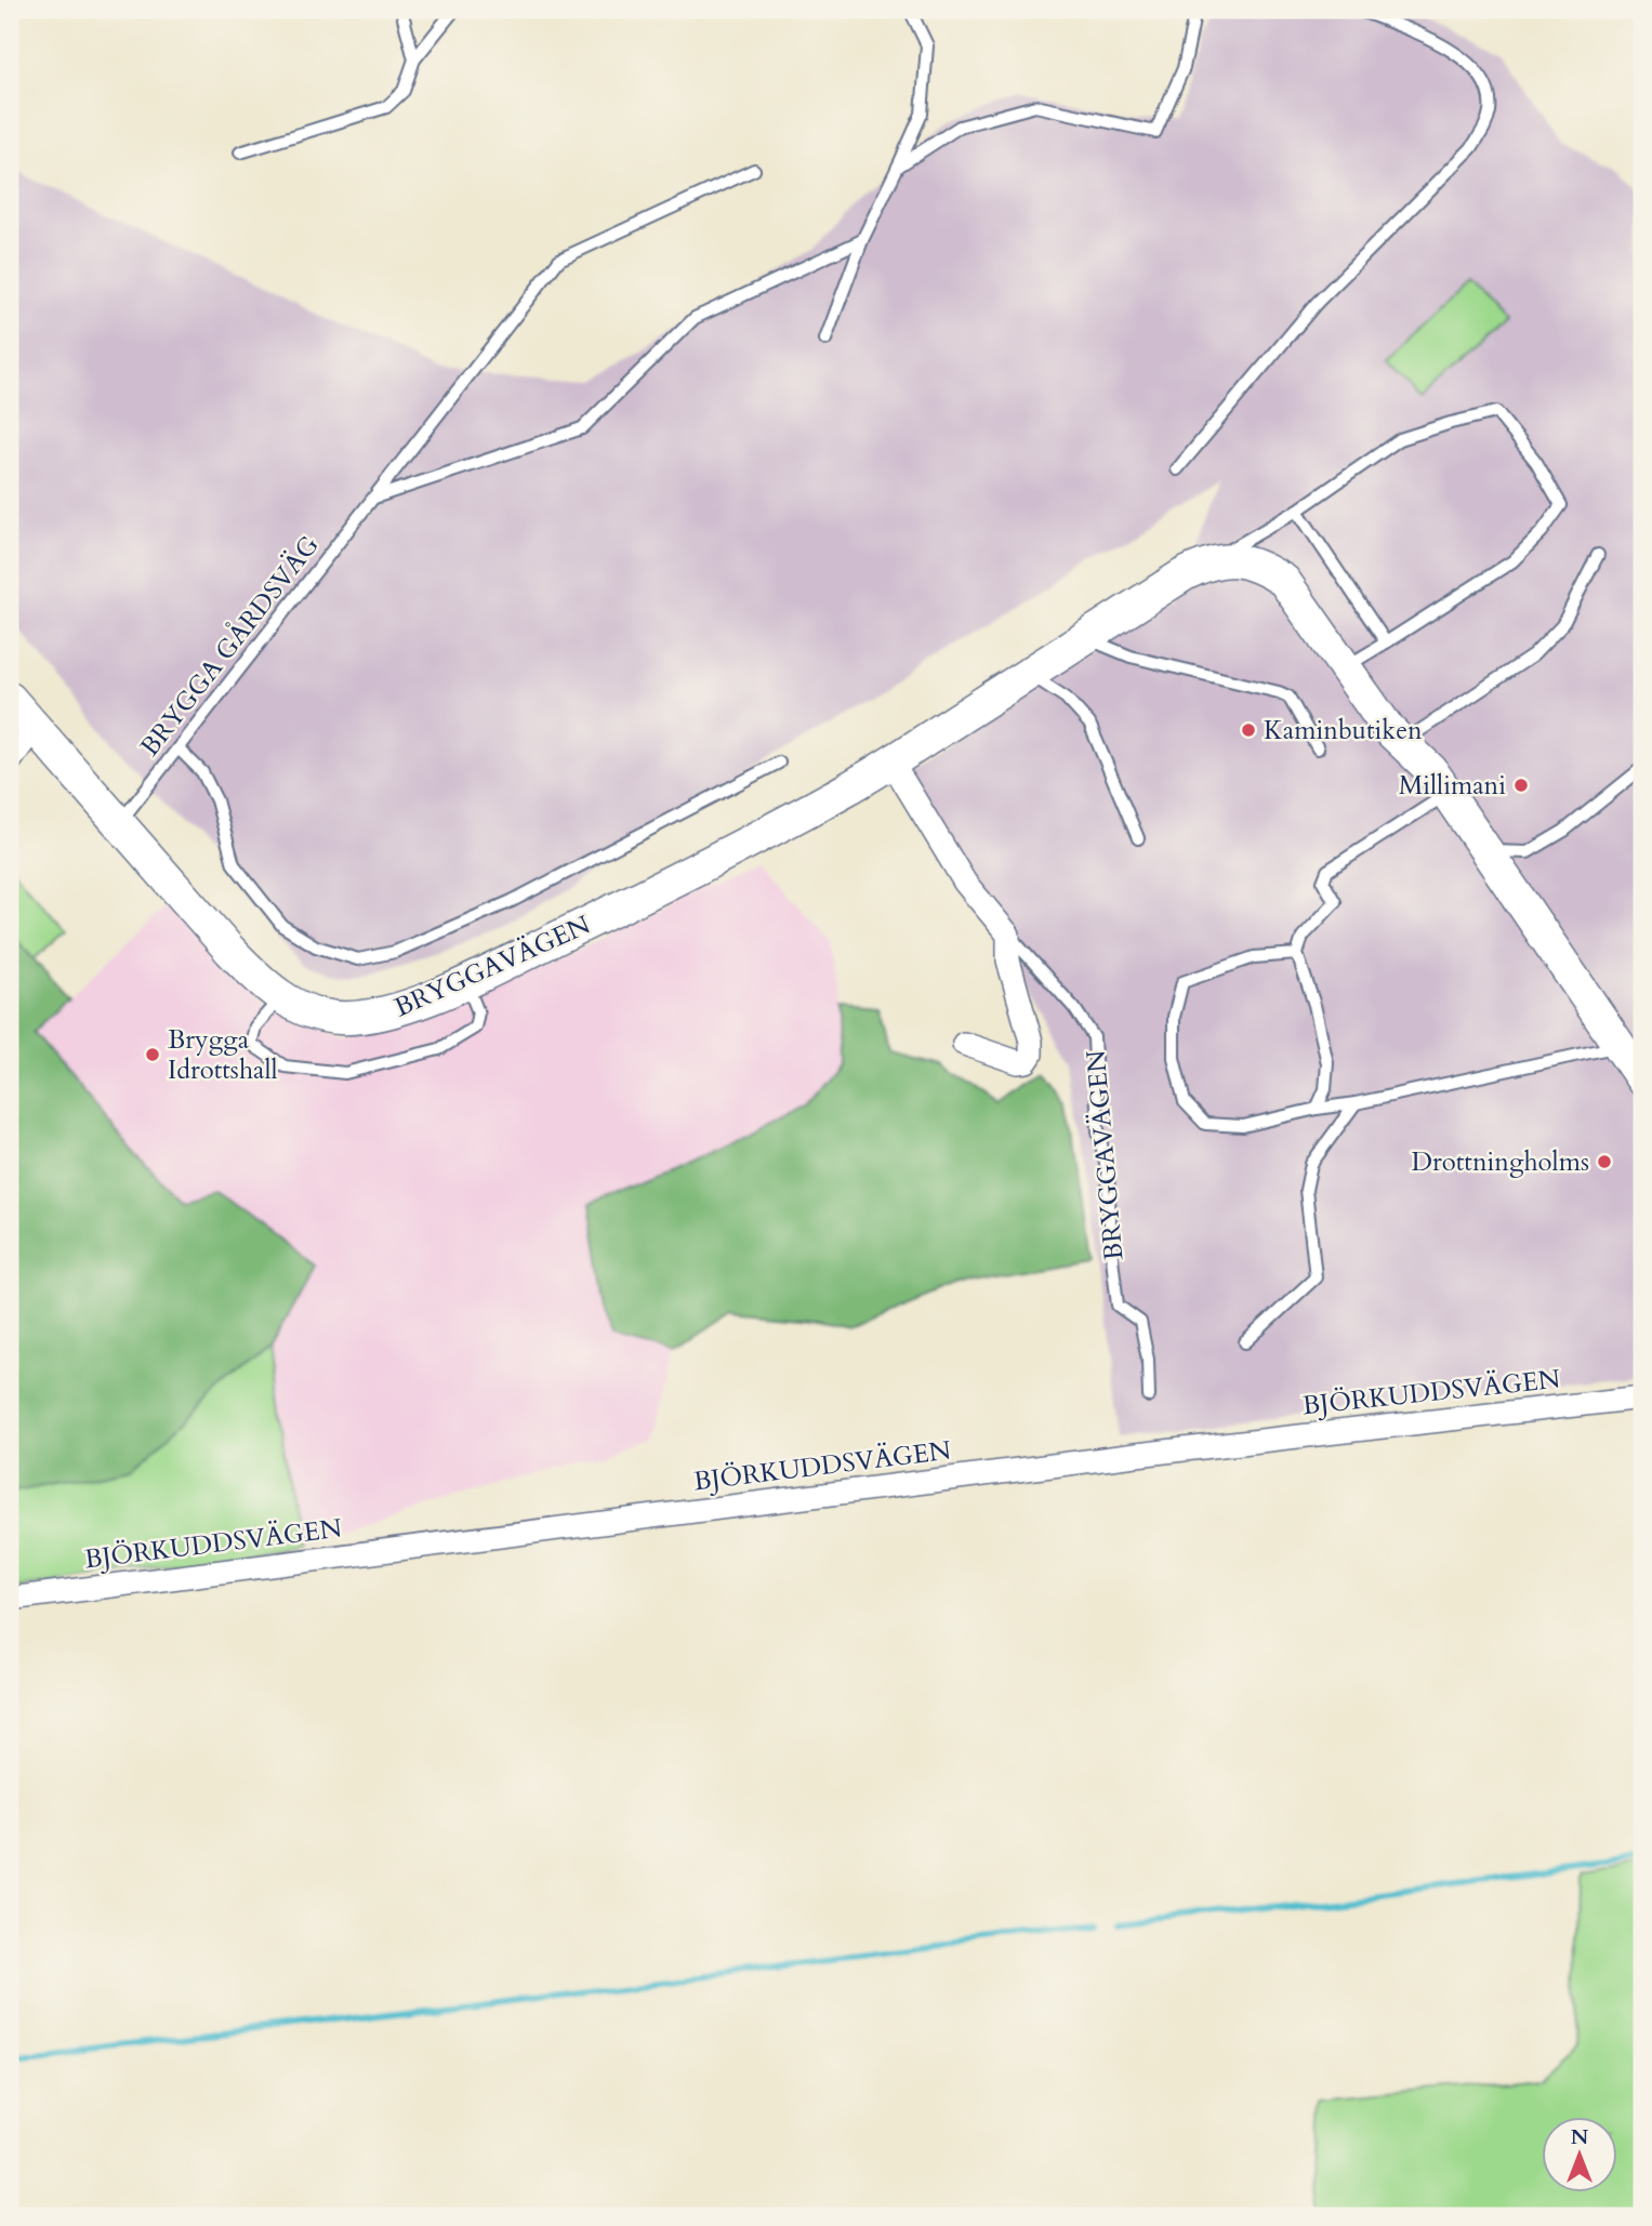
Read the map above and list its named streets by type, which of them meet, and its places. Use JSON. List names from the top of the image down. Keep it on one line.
{"streets":{"main road":["BRYGGAVÄGEN"],"street":["BJÖRKUDDSVÄGEN"],"lane":["BRYGGA GÅRDSVÄG"]},"crossings":[["BRYGGA GÅRDSVÄG","BRYGGAVÄGEN"]],"places":["Kaminbutiken","Millimani","Brygga Idrottshall","Drottningholms"],"north":"top"}
